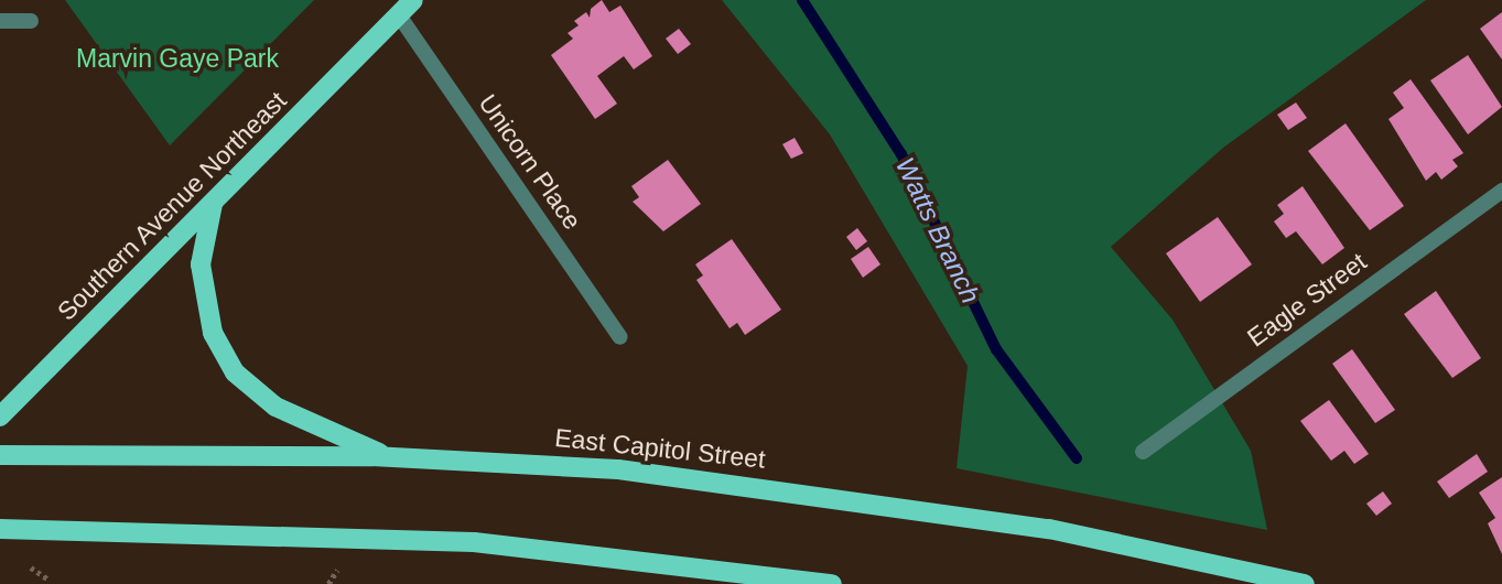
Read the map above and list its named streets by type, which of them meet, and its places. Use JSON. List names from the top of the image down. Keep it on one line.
{"streets":{"main road":["Southern Avenue Northeast","East Capitol Street"],"street":["Unicorn Place","Eagle Street"]},"crossings":[["Unicorn Place","Southern Avenue Northeast"]],"water":["Watts Branch"],"parks":["Marvin Gaye Park"]}
